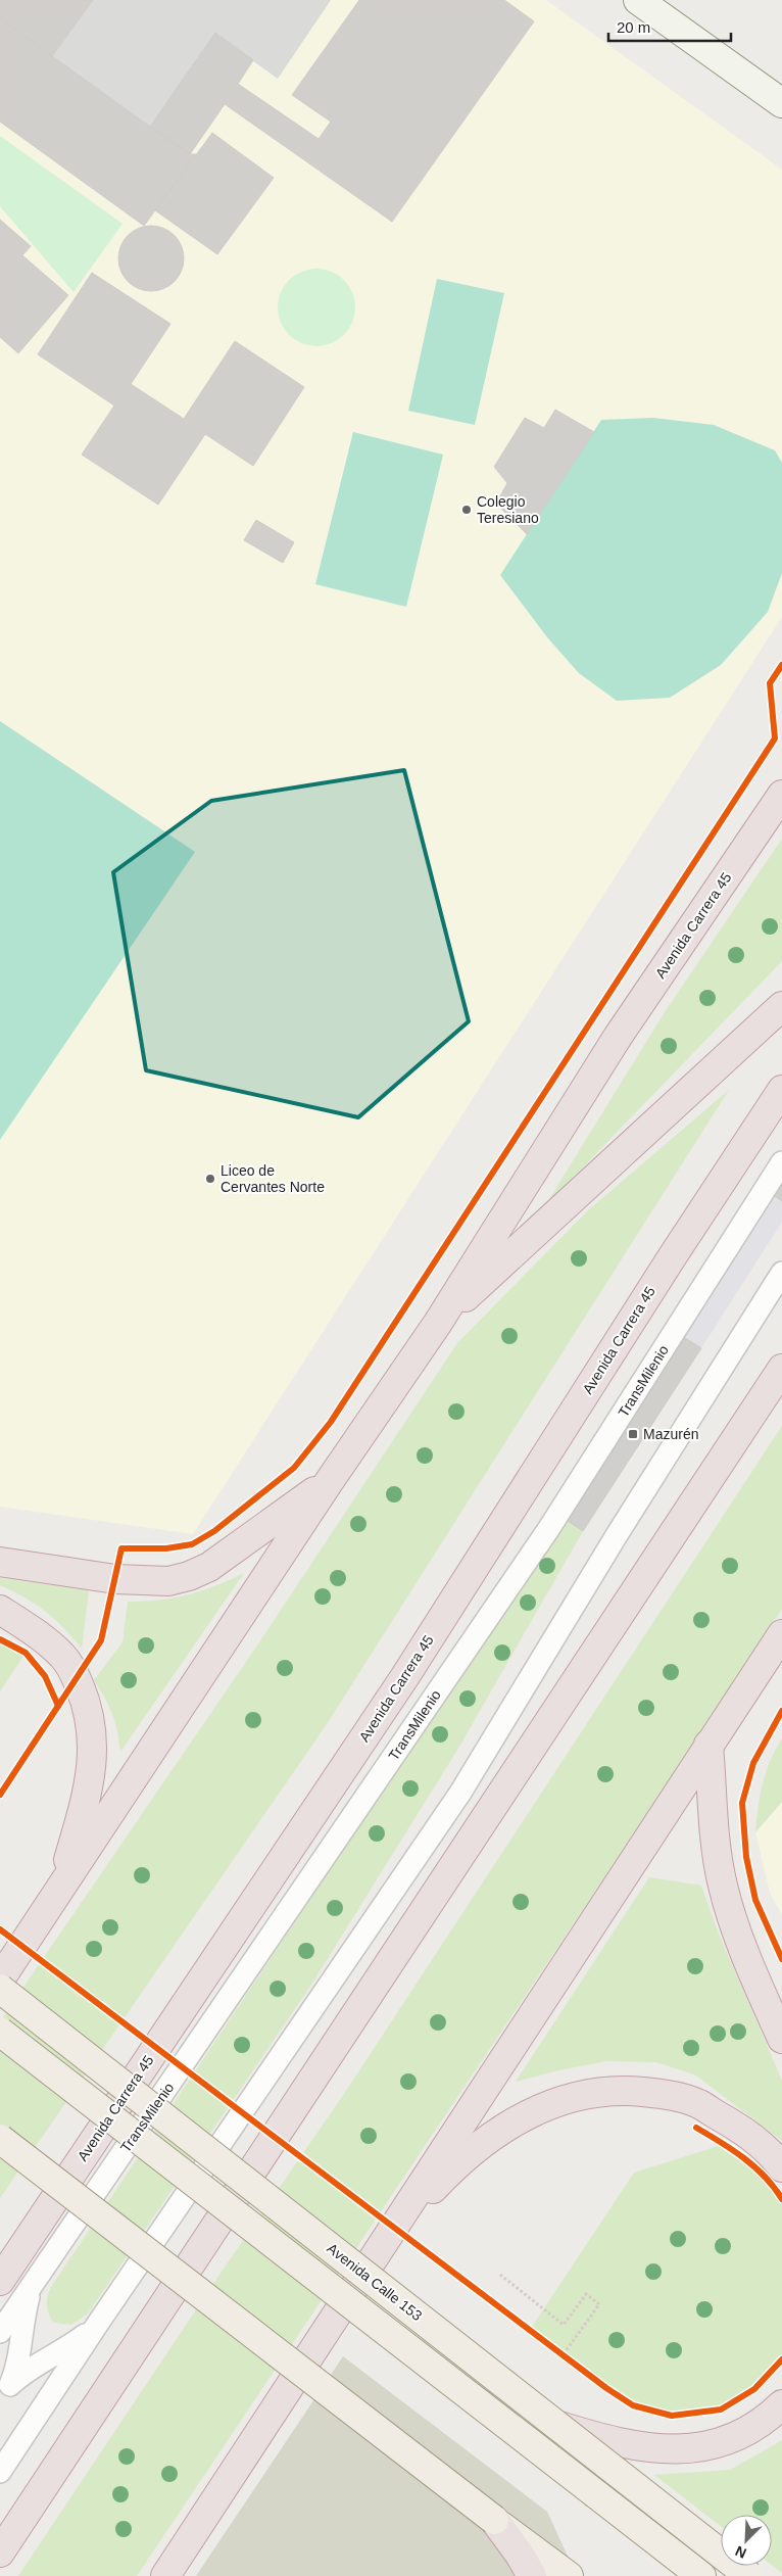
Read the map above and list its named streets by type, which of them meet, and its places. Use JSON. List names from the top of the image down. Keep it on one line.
{"streets":{"highway":["Avenida Carrera 45"],"main road":["Avenida Calle 153"],"lane":["TransMilenio"]},"places":{"other":["Colegio Teresiano","Liceo de Cervantes Norte"],"transit":["Mazurén"]},"scale_bar":"20 m","north":"bottom left"}
